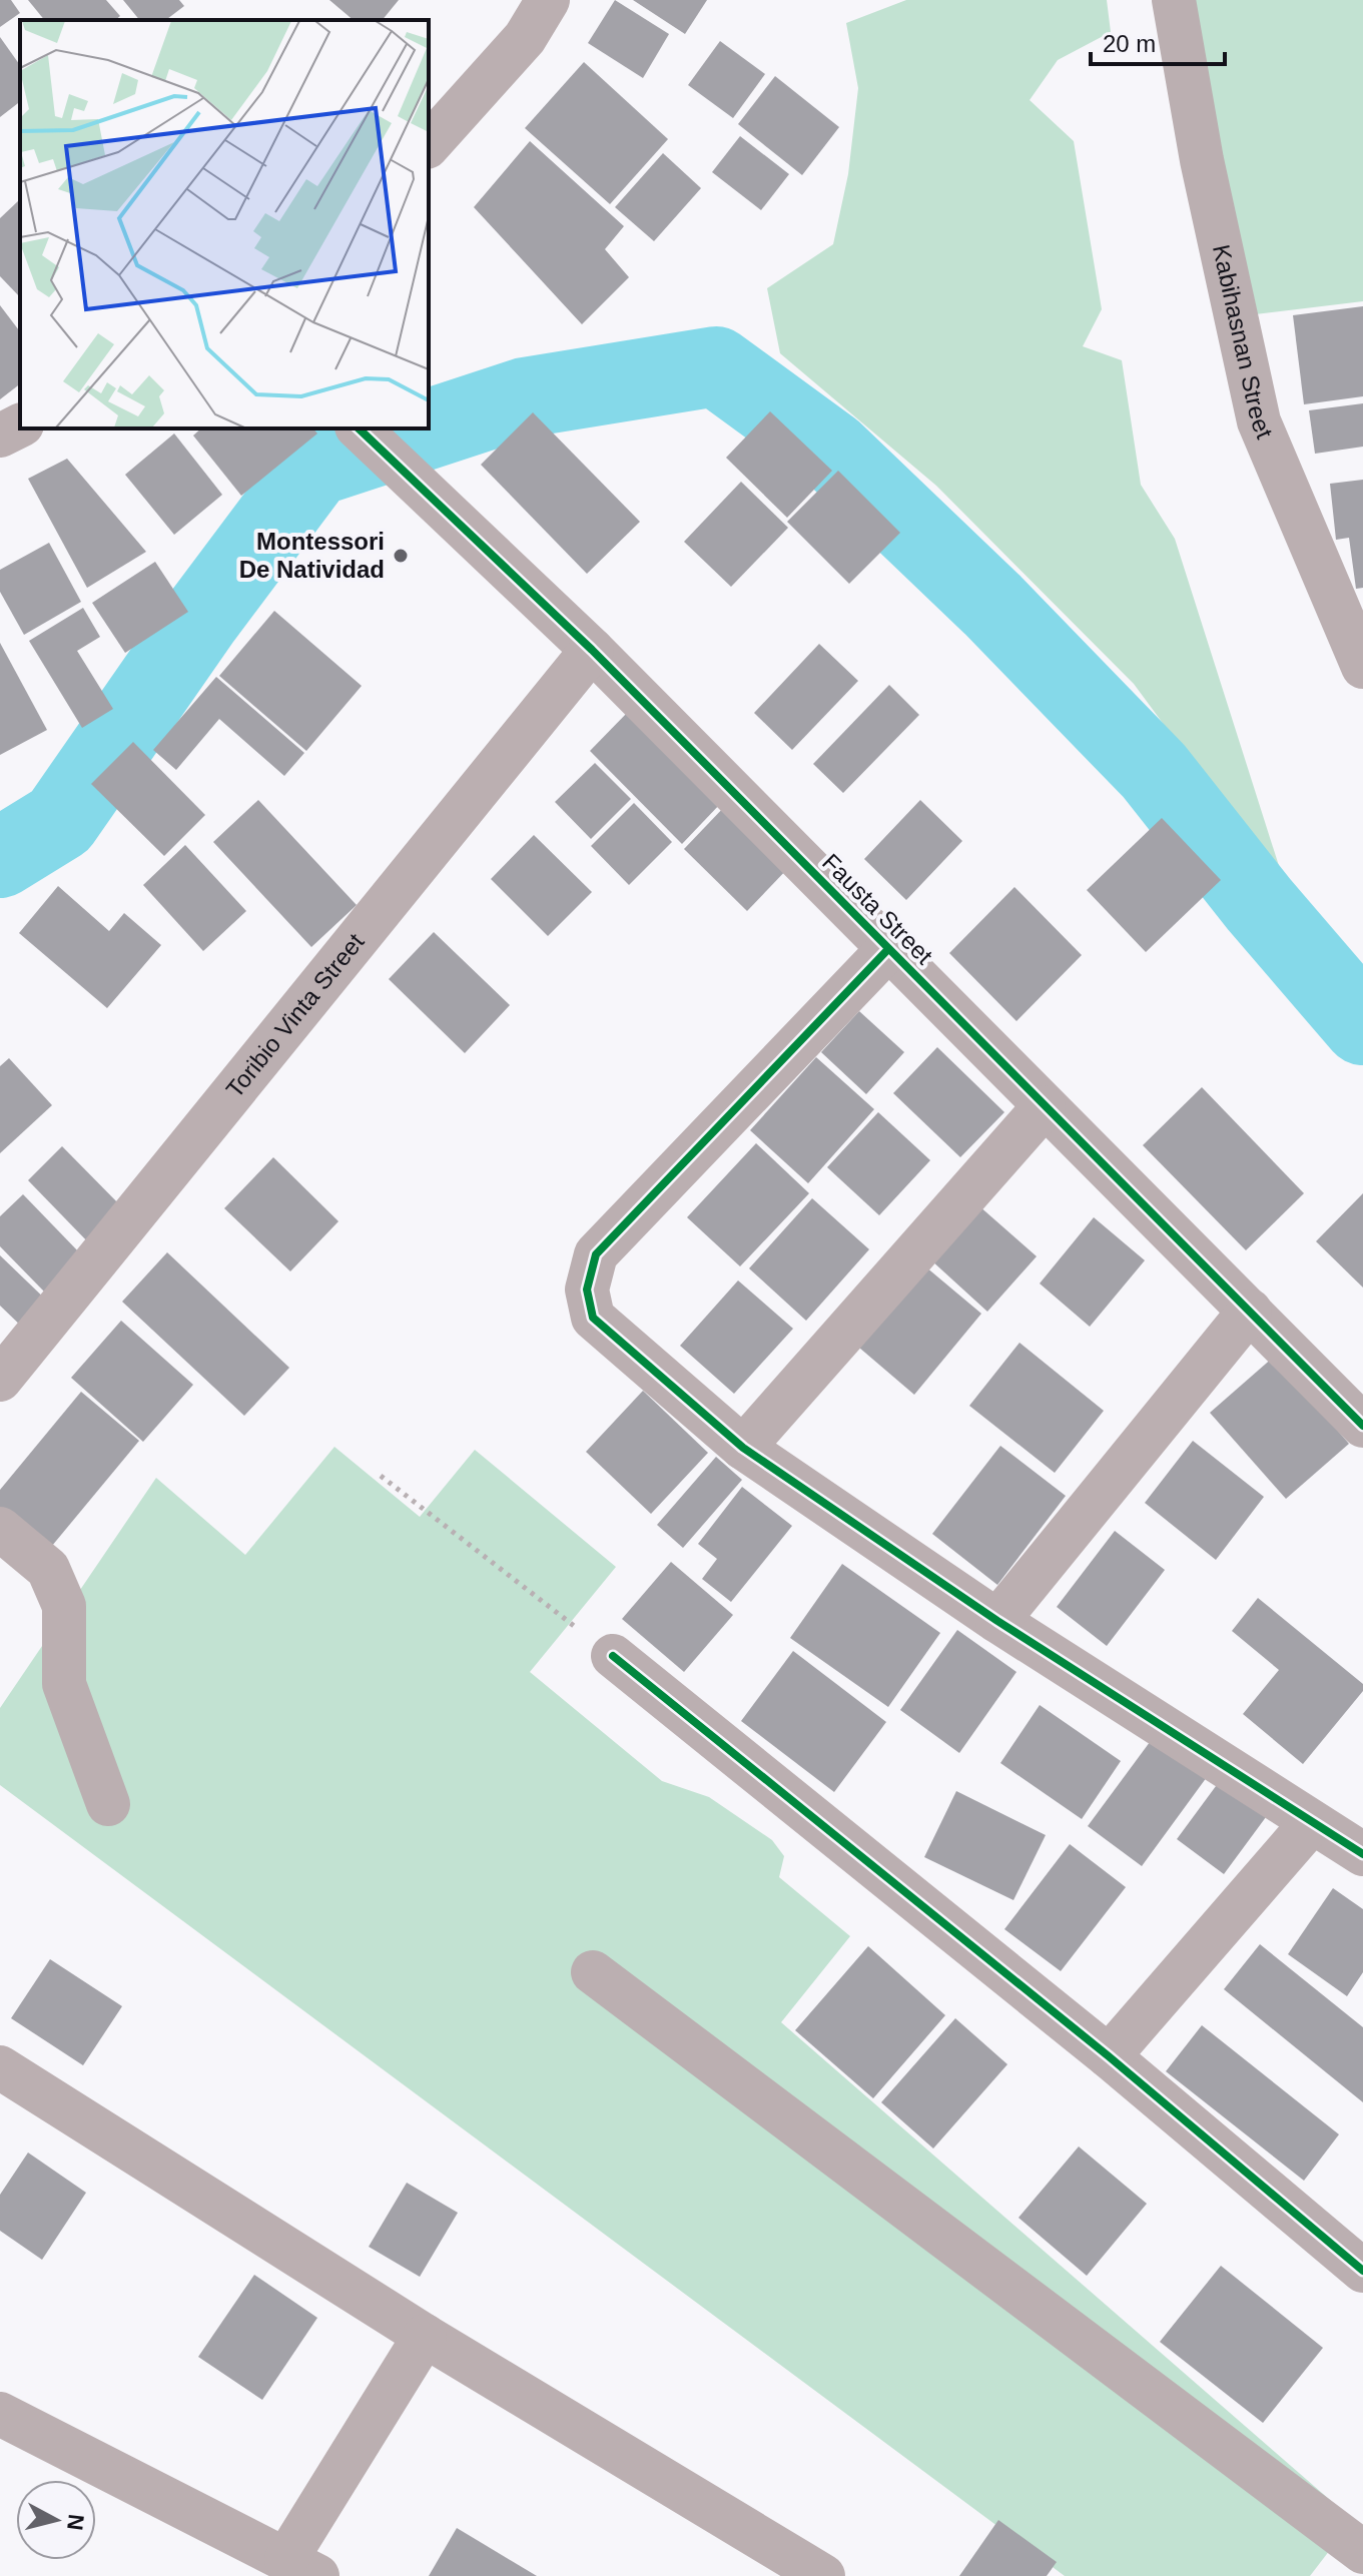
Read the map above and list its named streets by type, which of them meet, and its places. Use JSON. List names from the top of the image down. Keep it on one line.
{"streets":{"street":["Kabihasnan Street","Fausta Street","Toribio Vinta Street"]},"crossings":[["Fausta Street","Toribio Vinta Street"]],"places":["Montessori De Natividad"],"scale_bar":"20 m","north":"right"}
